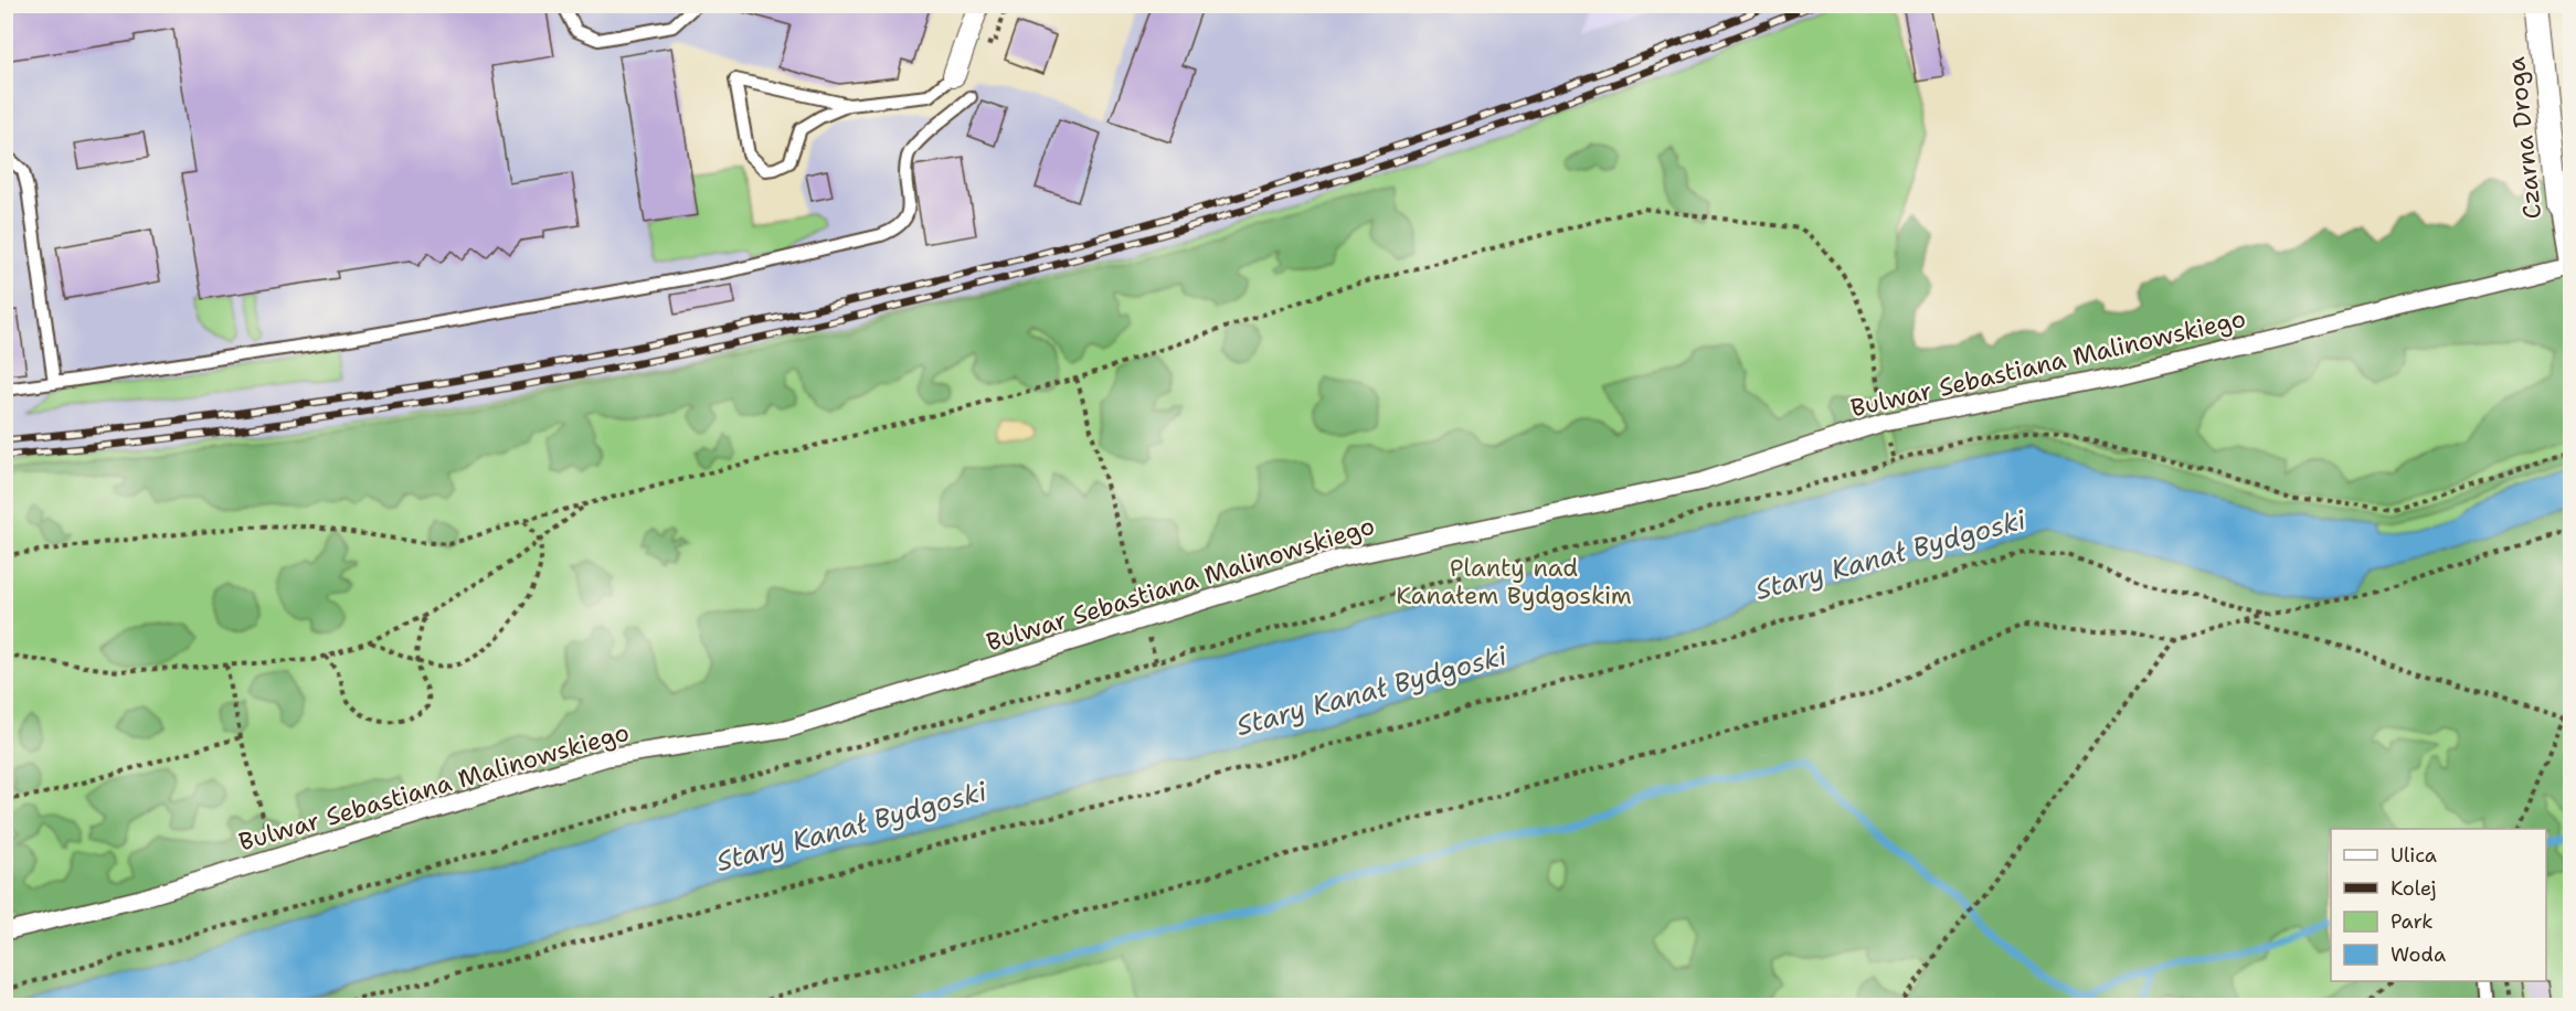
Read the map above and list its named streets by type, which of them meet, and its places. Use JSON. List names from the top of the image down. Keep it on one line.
{"streets":{"street":["Czarna Droga","Bulwar Sebastiana Malinowskiego"]},"crossings":[["Czarna Droga","Bulwar Sebastiana Malinowskiego"]],"water":["Stary Kanał Bydgoski"],"parks":["Planty nad Kanałem Bydgoskim"],"legend":["Ulica","Kolej","Park","Woda"]}
